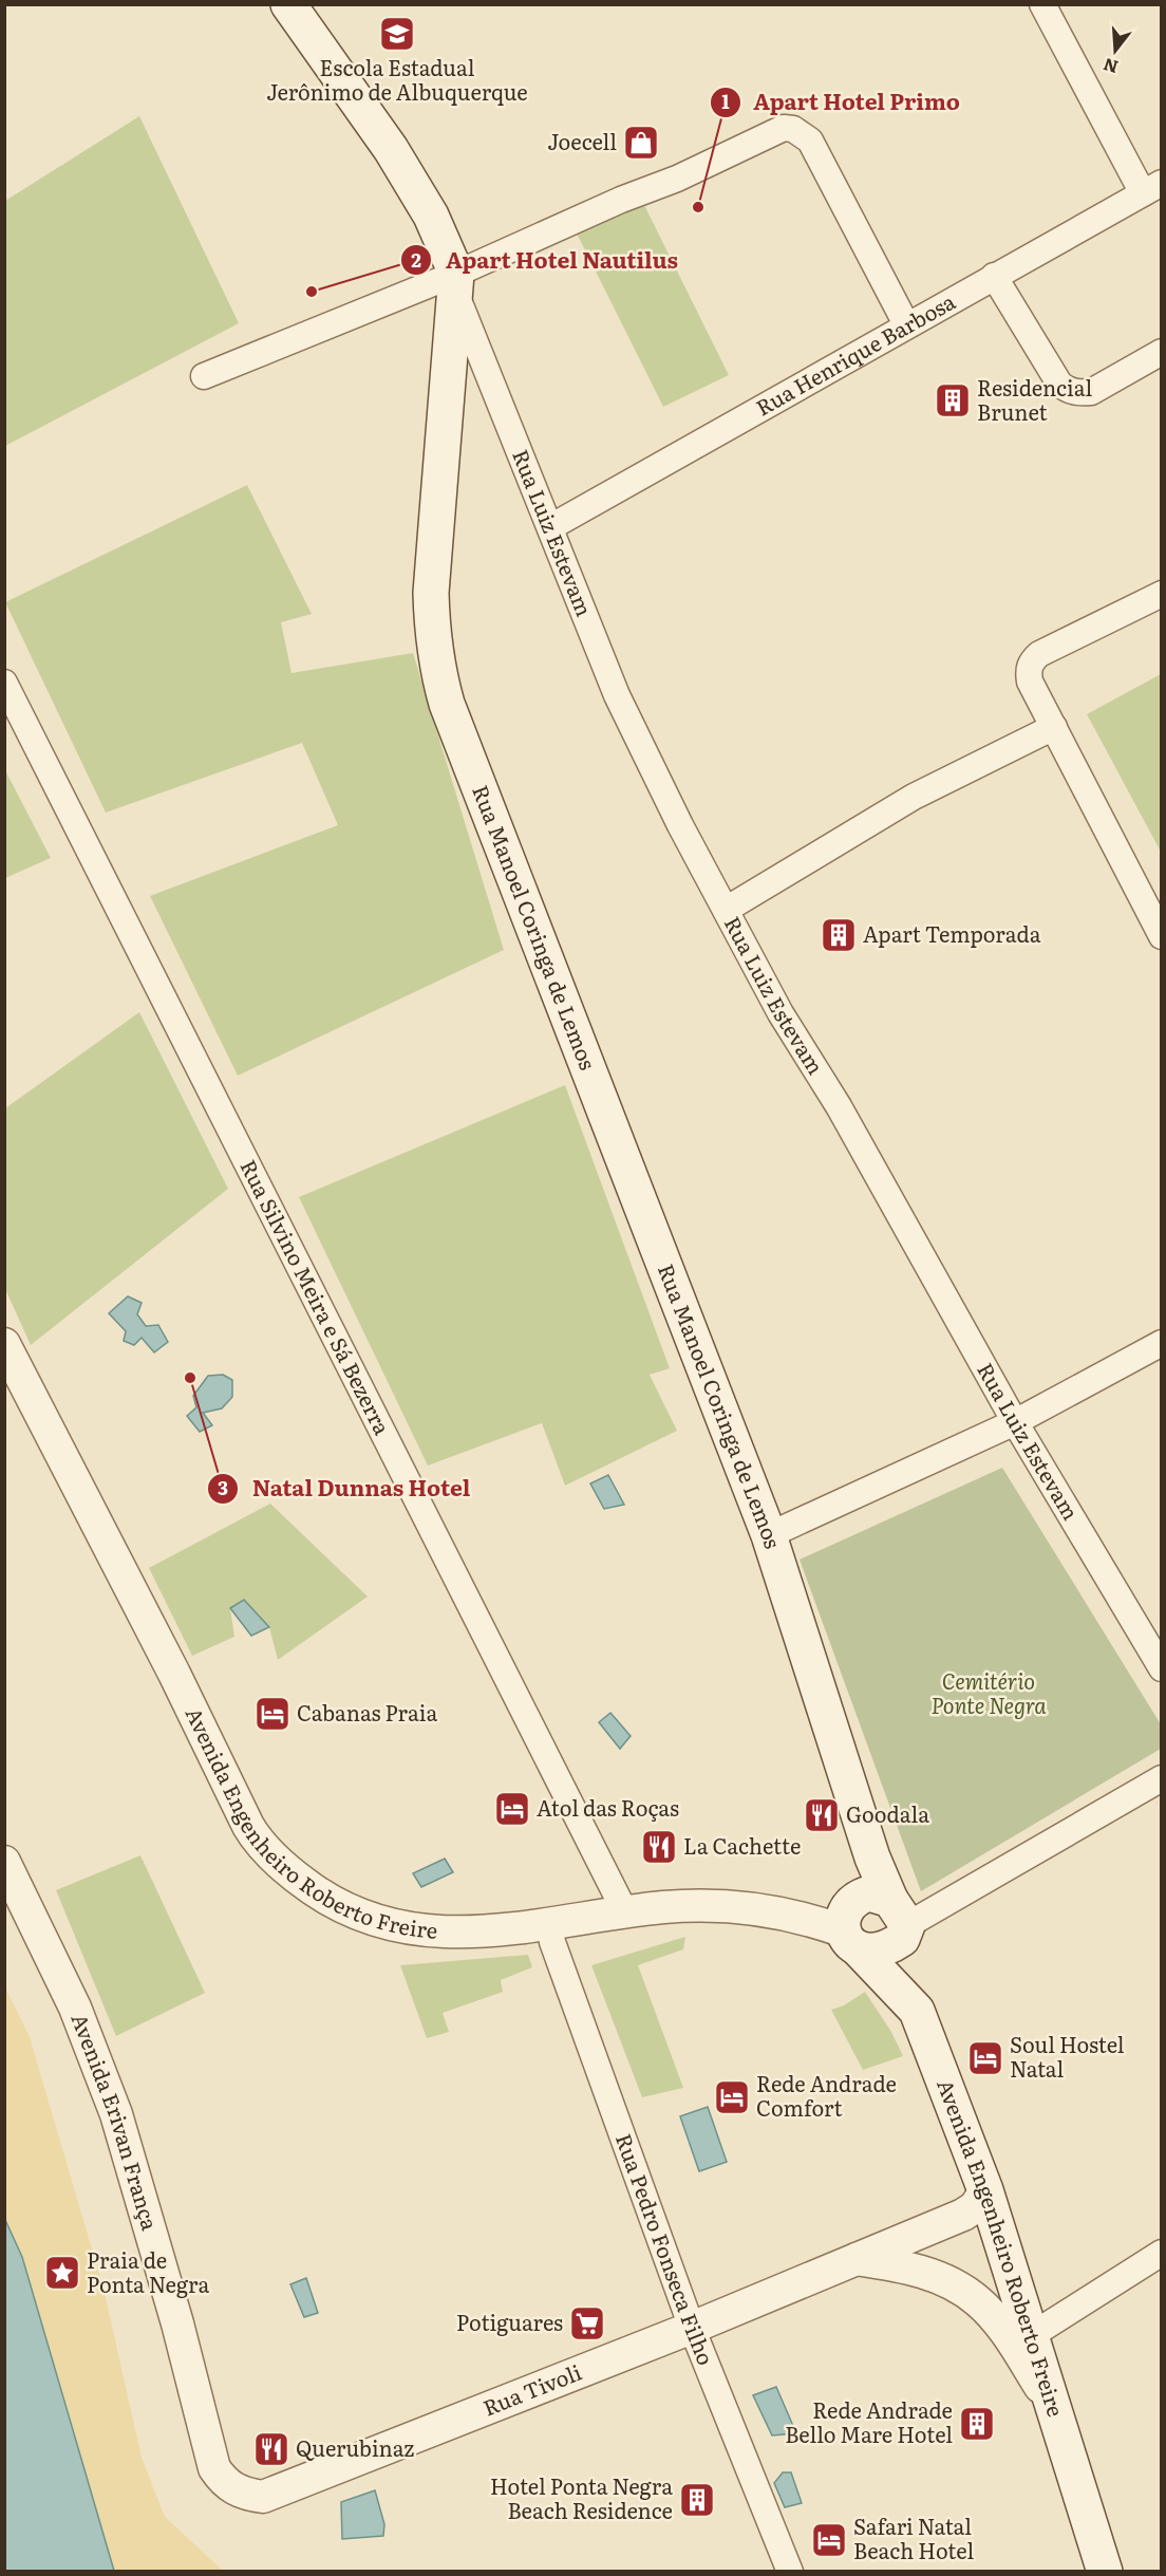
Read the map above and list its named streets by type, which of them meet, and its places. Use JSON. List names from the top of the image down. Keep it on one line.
{"streets":{"main road":["Rua Manoel Coringa de Lemos","Avenida Engenheiro Roberto Freire"],"street":["Rua Henrique Barbosa","Rua Luiz Estevam","Rua Silvino Meira e Sá Bezerra","Avenida Erivan França","Rua Pedro Fonseca Filho","Rua Tivoli"]},"crossings":[["Rua Henrique Barbosa","Rua Luiz Estevam"],["Rua Luiz Estevam","Rua Manoel Coringa de Lemos"],["Rua Manoel Coringa de Lemos","Avenida Engenheiro Roberto Freire"],["Rua Silvino Meira e Sá Bezerra","Avenida Engenheiro Roberto Freire"],["Avenida Engenheiro Roberto Freire","Rua Pedro Fonseca Filho"],["Avenida Engenheiro Roberto Freire","Rua Tivoli"],["Avenida Erivan França","Rua Tivoli"],["Rua Pedro Fonseca Filho","Rua Tivoli"]],"parks":["Cemitério Ponte Negra"],"places":{"school or university":["Escola Estadual Jerônimo de Albuquerque"],"shop":["Joecell"],"other":["Apart Hotel Primo","Apart Hotel Nautilus","Natal Dunnas Hotel"],"building":["Residencial Brunet","Apart Temporada","Rede Andrade Bello Mare Hotel","Hotel Ponta Negra Beach Residence"],"hotel":["Cabanas Praia","Atol das Roças","Soul Hostel Natal","Rede Andrade Comfort","Safari Natal Beach Hotel"],"restaurant":["Goodala","La Cachette","Querubinaz"],"place":["Praia de Ponta Negra"],"supermarket":["Potiguares"]},"north":"bottom"}
